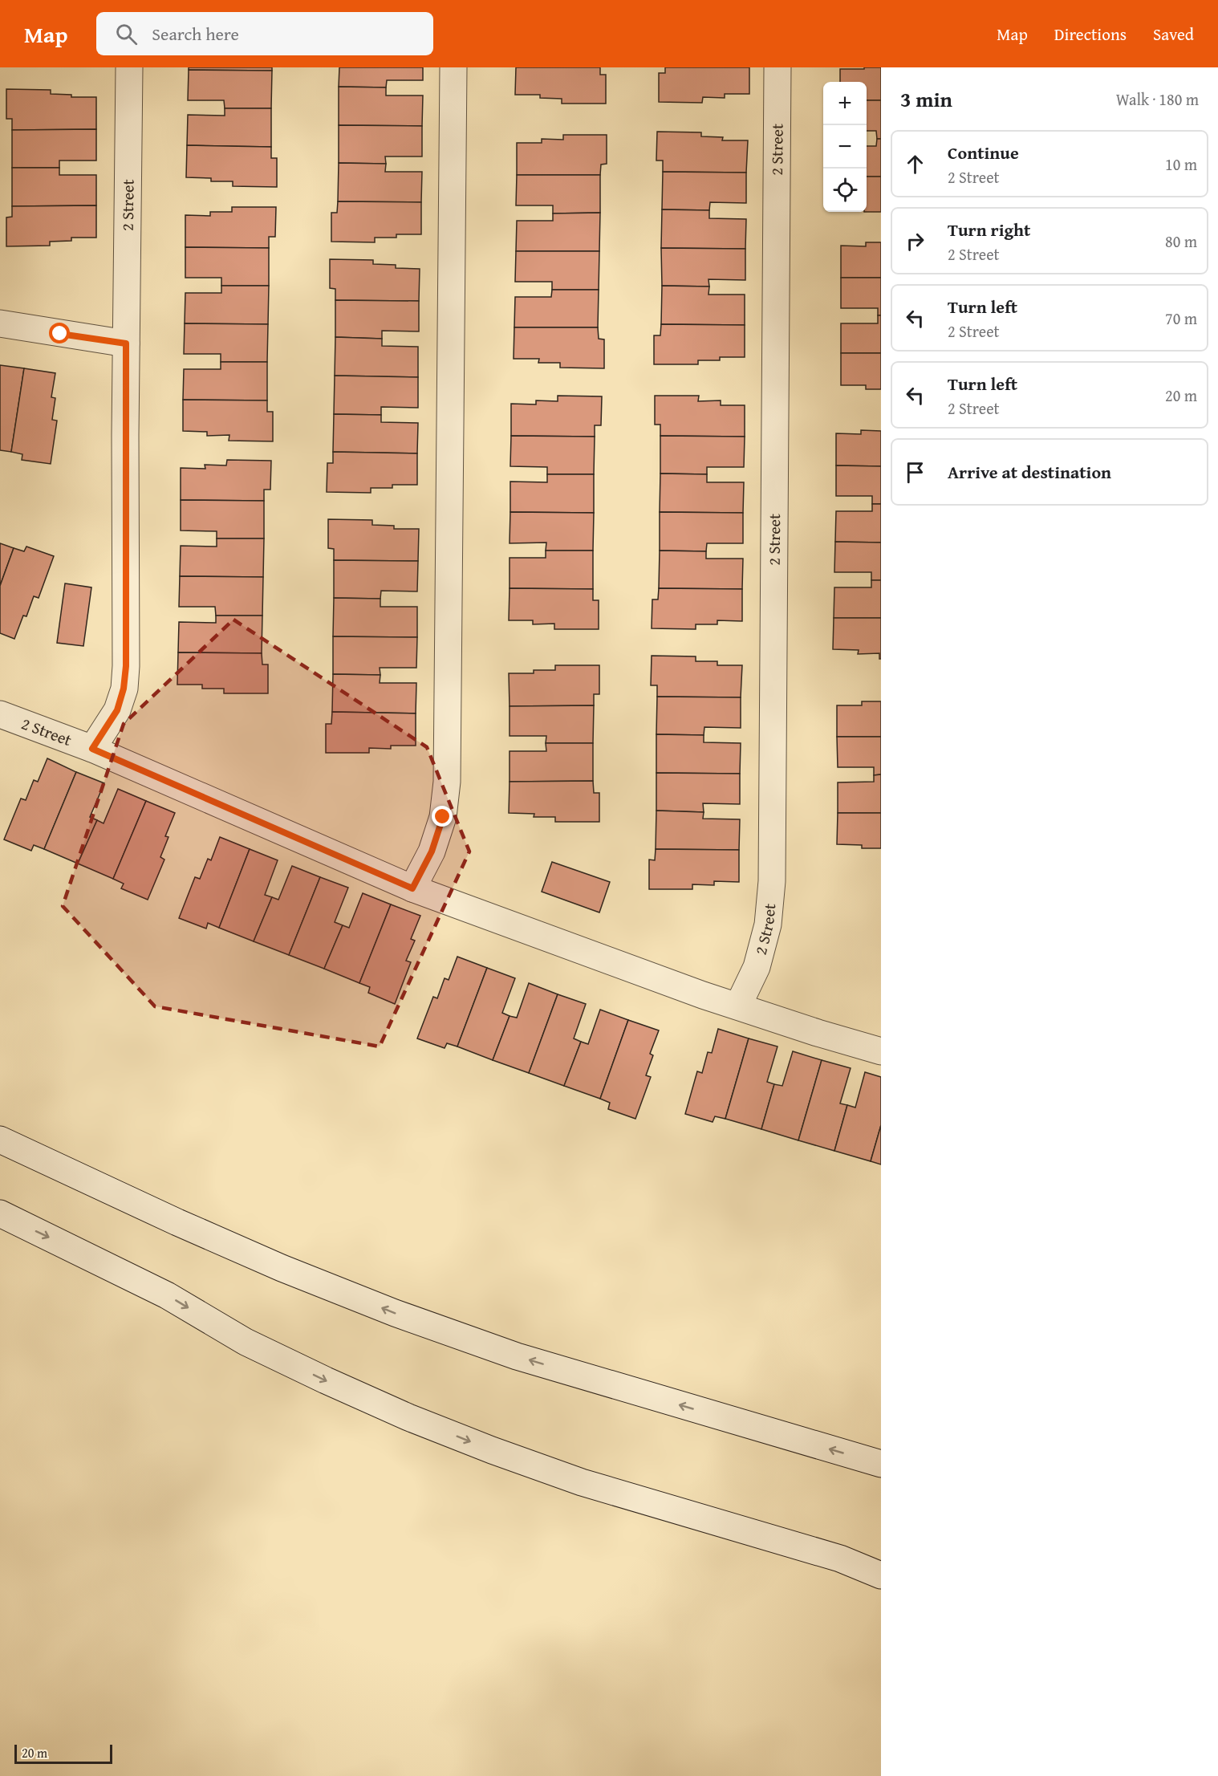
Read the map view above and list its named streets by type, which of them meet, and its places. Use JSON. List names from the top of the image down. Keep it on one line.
{"streets":{"street":["2 Street"]},"scale_bar":"20 m","page":{"header":"Map","search":"Search here","nav":["Map","Directions","Saved"],"heading":["3 min","Walk · 180 m"],"map_buttons":["+","−"],"list":[["Continue","2 Street","10 m"],["Turn right","2 Street","80 m"],["Turn left","2 Street","70 m"],["Turn left","2 Street","20 m"],"Arrive at destination"],"scale":"20 m"}}
